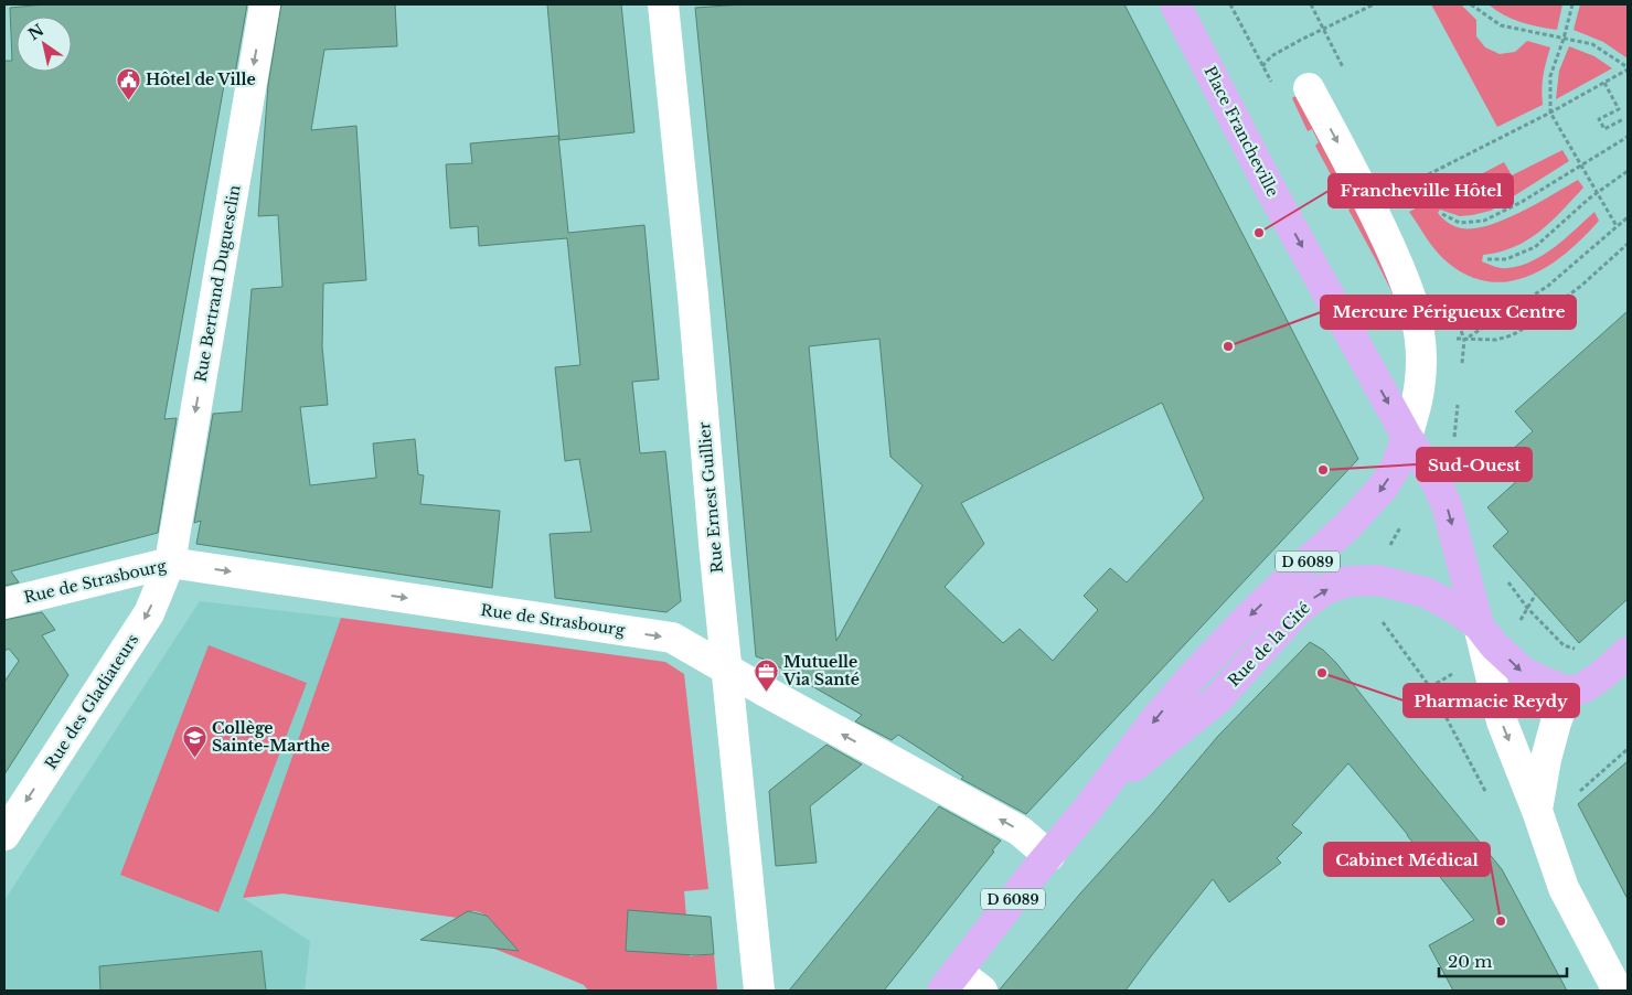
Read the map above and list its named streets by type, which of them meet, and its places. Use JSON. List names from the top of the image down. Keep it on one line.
{"streets":{"main road":["Place Francheville","D 6089","Rue de la Cité"],"street":["Rue Bertrand Duguesclin","Rue Ernest Guillier","Rue de Strasbourg","Rue des Gladiateurs"]},"crossings":[["Place Francheville","D 6089"],["Place Francheville","Rue de la Cité"],["Rue Bertrand Duguesclin","Rue de Strasbourg"],["Rue Bertrand Duguesclin","Rue des Gladiateurs"],["Rue Ernest Guillier","Rue de Strasbourg"],["D 6089","Rue de Strasbourg"],["D 6089","Rue de la Cité"],["Rue de Strasbourg","Rue des Gladiateurs"]],"one_way":["Place Francheville","Rue Bertrand Duguesclin","Rue des Gladiateurs"],"places":{"public building":["Hôtel de Ville"],"other":["Francheville Hôtel","Mercure Périgueux Centre","Sud-Ouest","Pharmacie Reydy","Cabinet Médical"],"office":["Mutuelle Via Santé"],"school or university":["Collège Sainte-Marthe"]},"scale_bar":"20 m","north":"top left"}
